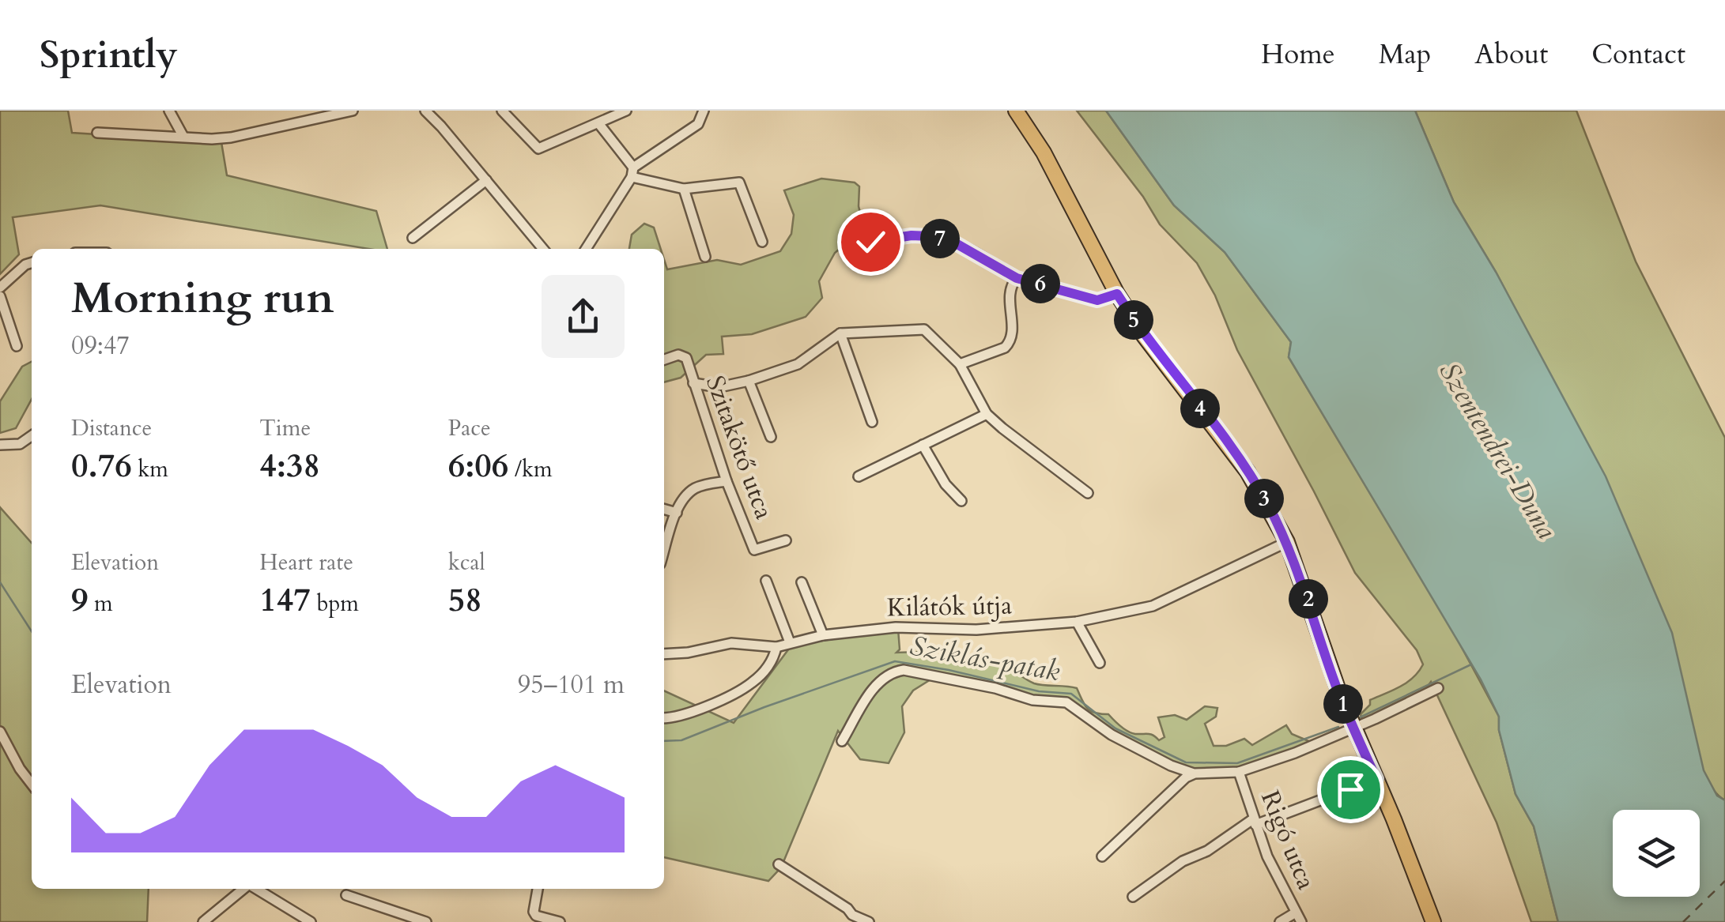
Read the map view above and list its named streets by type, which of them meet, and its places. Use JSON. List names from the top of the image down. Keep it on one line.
{"streets":{"street":["Szitakötő utca","Kilátók útja","Rigó utca"]},"water":["Szentendrei-Duna","Sziklás-patak"],"page":{"header":"Sprintly","nav":["Home","Map","About","Contact"],"pins":["7","6","5","4","3","2","1"],"heading":["Morning run","09:47"],"stats":[["Distance","0.76 km"],["Time","4:38"],["Pace","6:06 /km"],["Elevation","9 m"],["Heart rate","147 bpm"],["kcal","58"]],"chart":["Elevation","95–101 m"]}}
